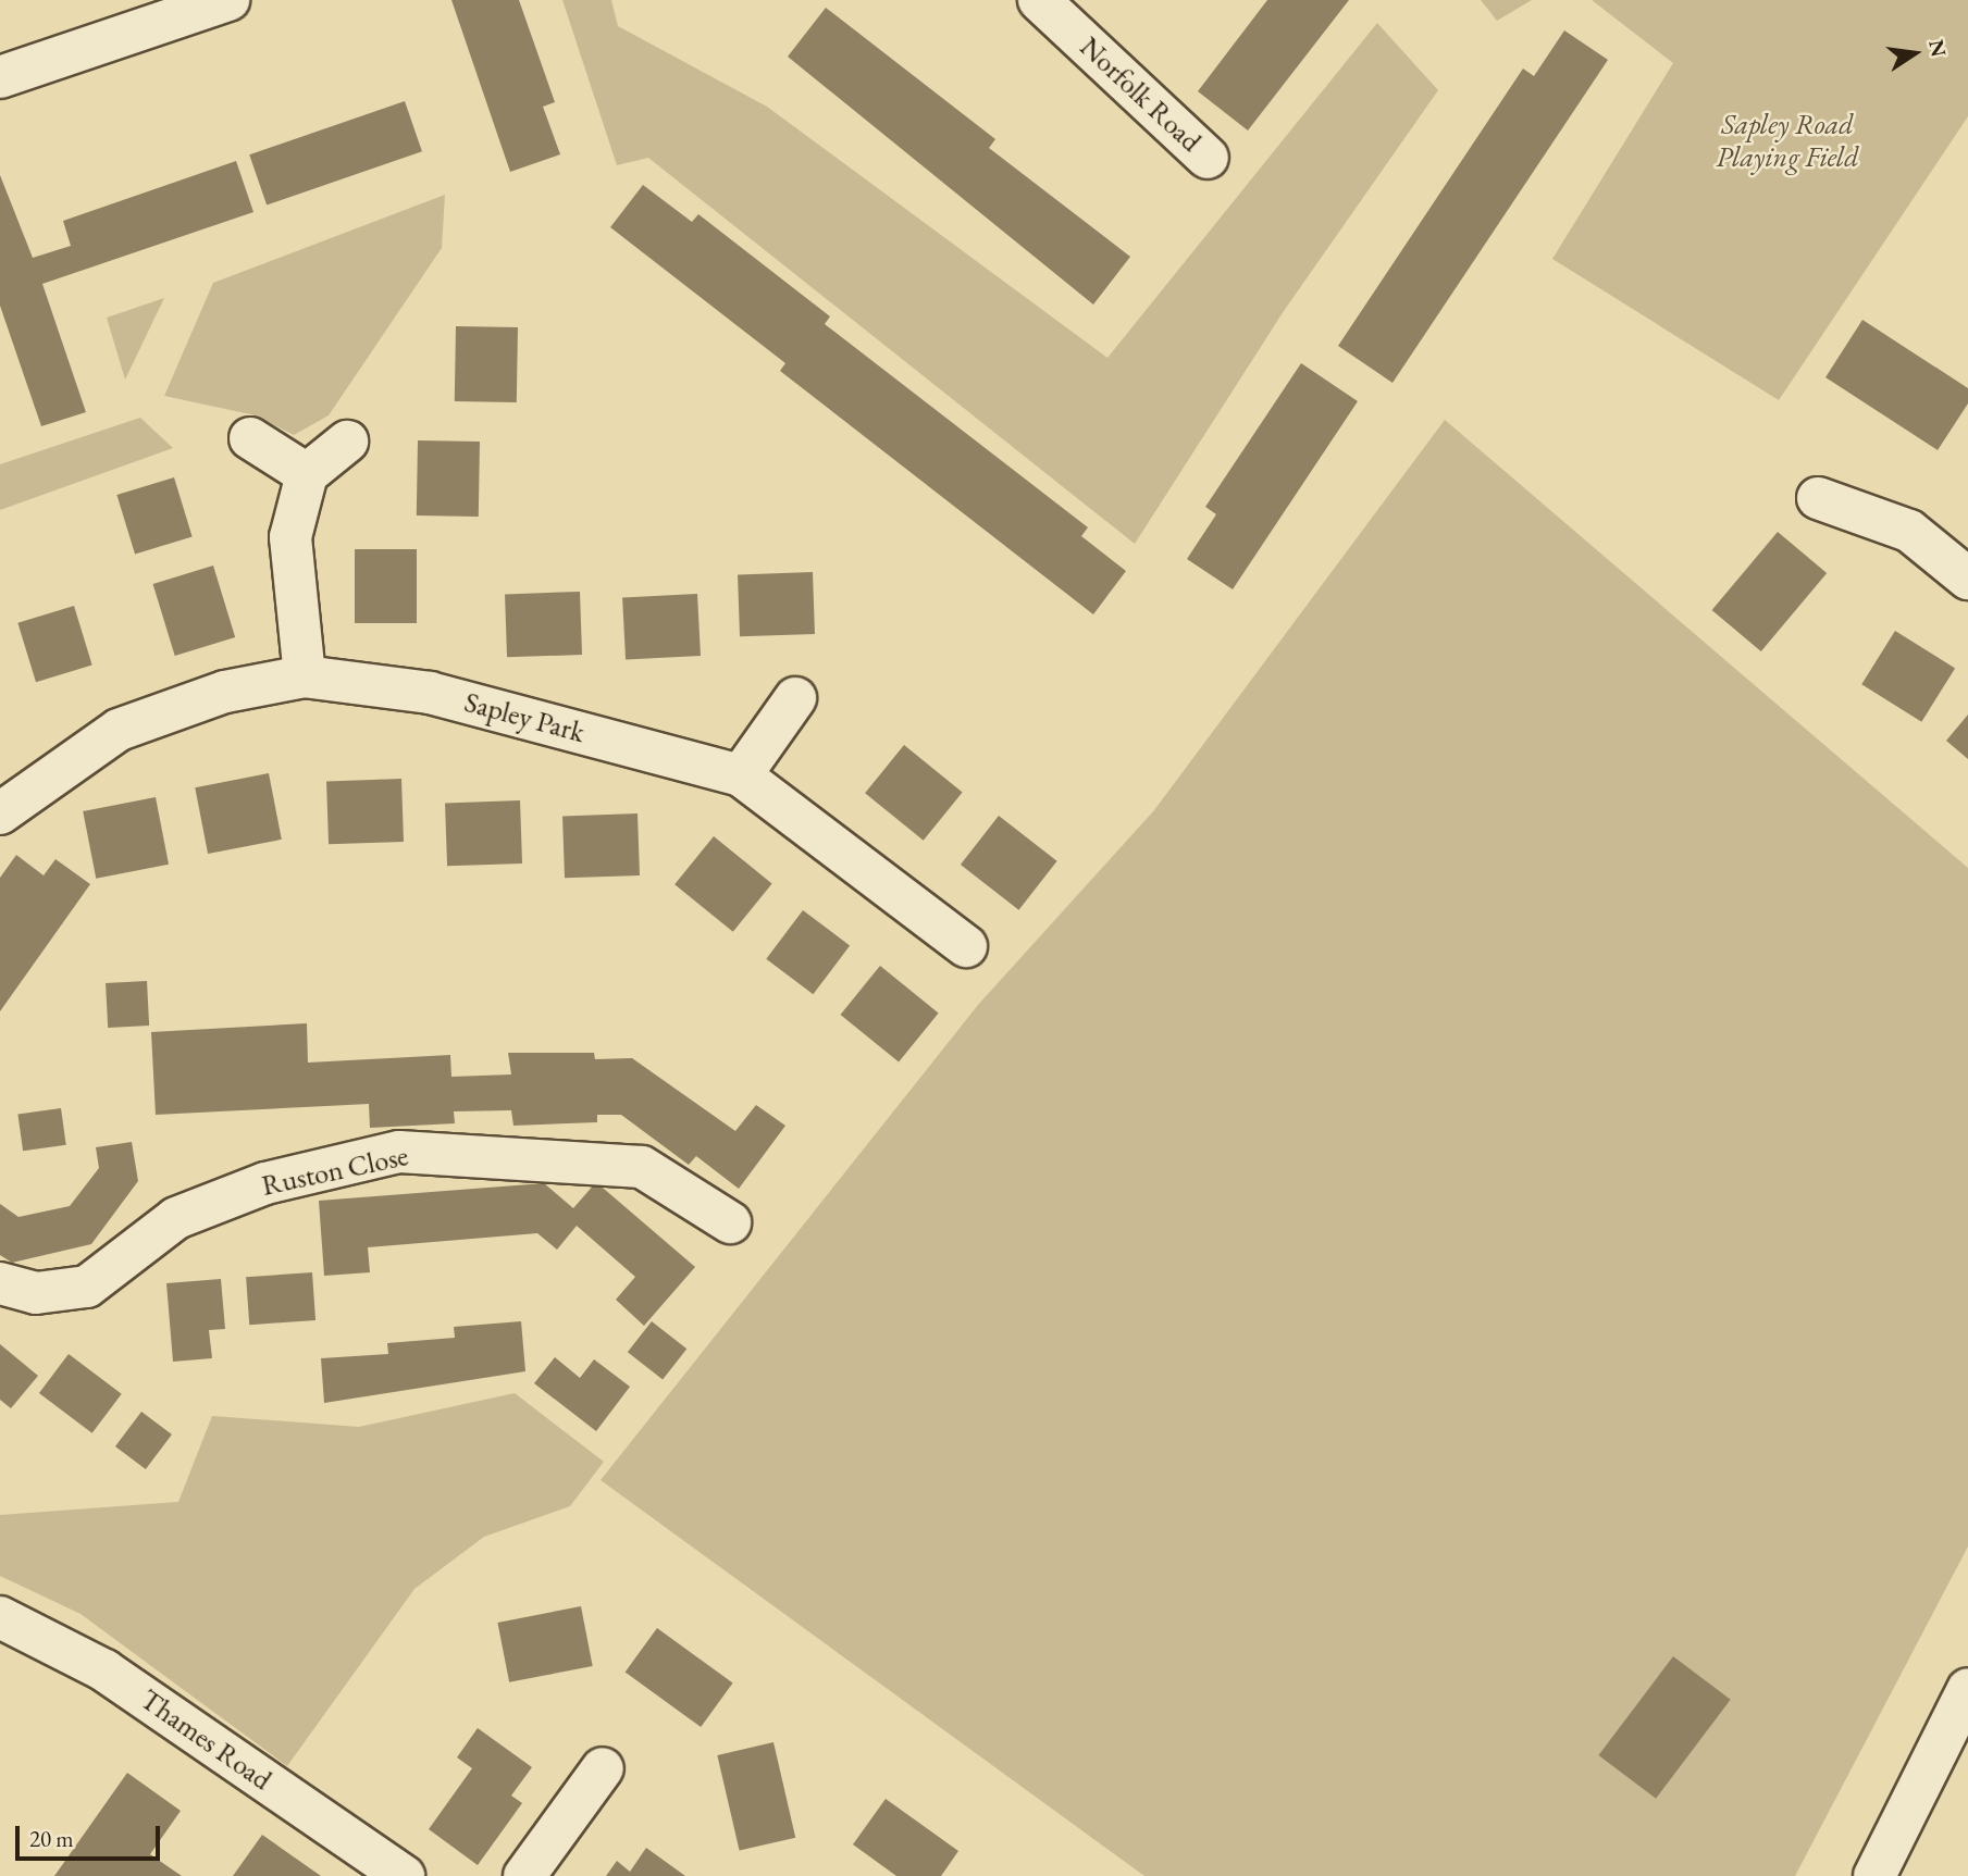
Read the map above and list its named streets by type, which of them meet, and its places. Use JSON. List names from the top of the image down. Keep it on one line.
{"streets":{"street":["Norfolk Road","Sapley Park","Ruston Close","Thames Road"]},"parks":["Sapley Road Playing Field"],"scale_bar":"20 m","north":"right"}
